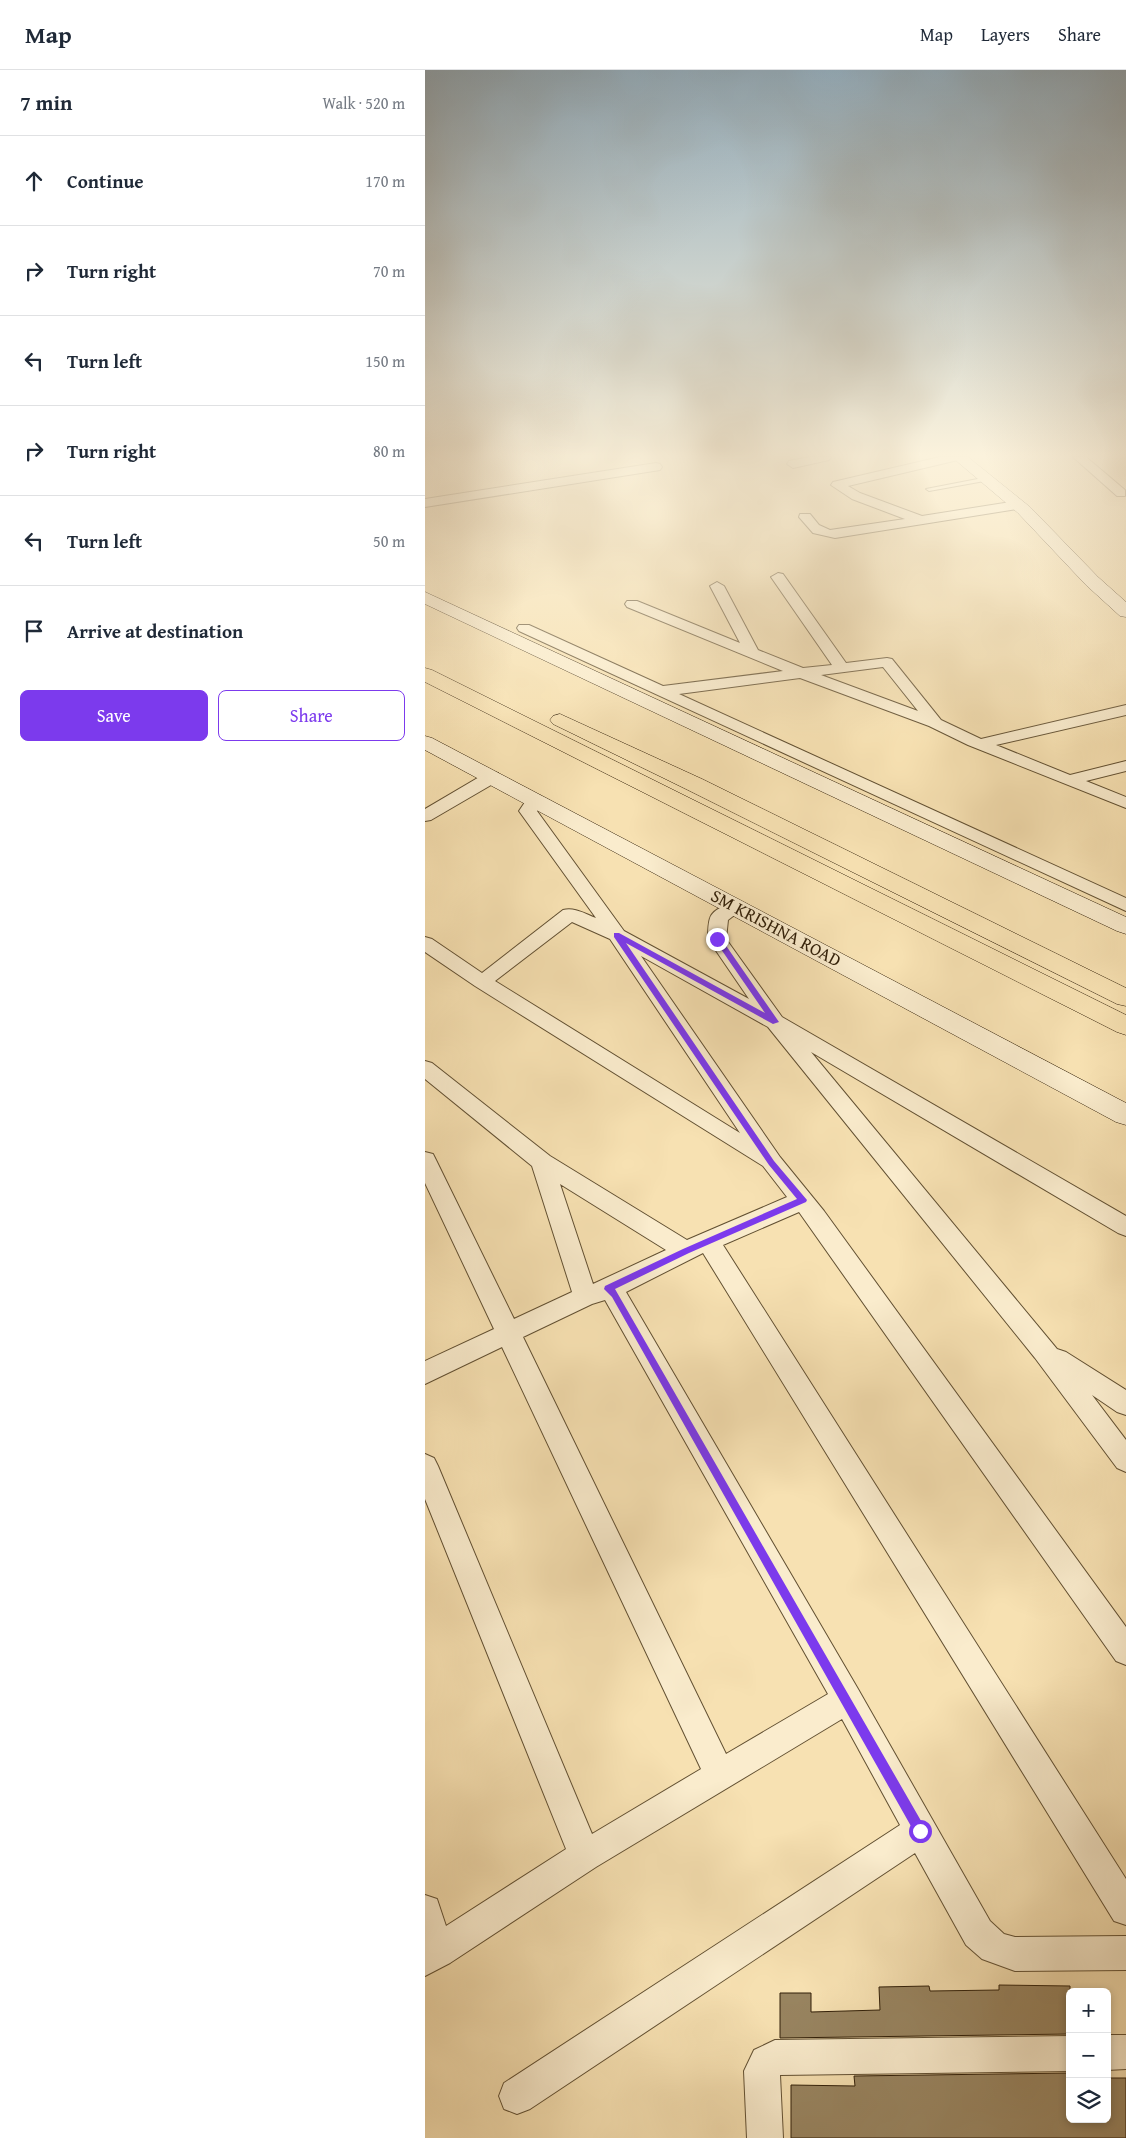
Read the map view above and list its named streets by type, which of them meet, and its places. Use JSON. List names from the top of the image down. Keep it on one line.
{"streets":{"street":["SM KRISHNA ROAD"]},"page":{"header":"Map","nav":["Map","Layers","Share"],"heading":["7 min","Walk · 520 m"],"list":[["Continue","170 m"],["Turn right","70 m"],["Turn left","150 m"],["Turn right","80 m"],["Turn left","50 m"],"Arrive at destination"],"buttons":["Save","Share"],"map_buttons":["+","−"]}}
